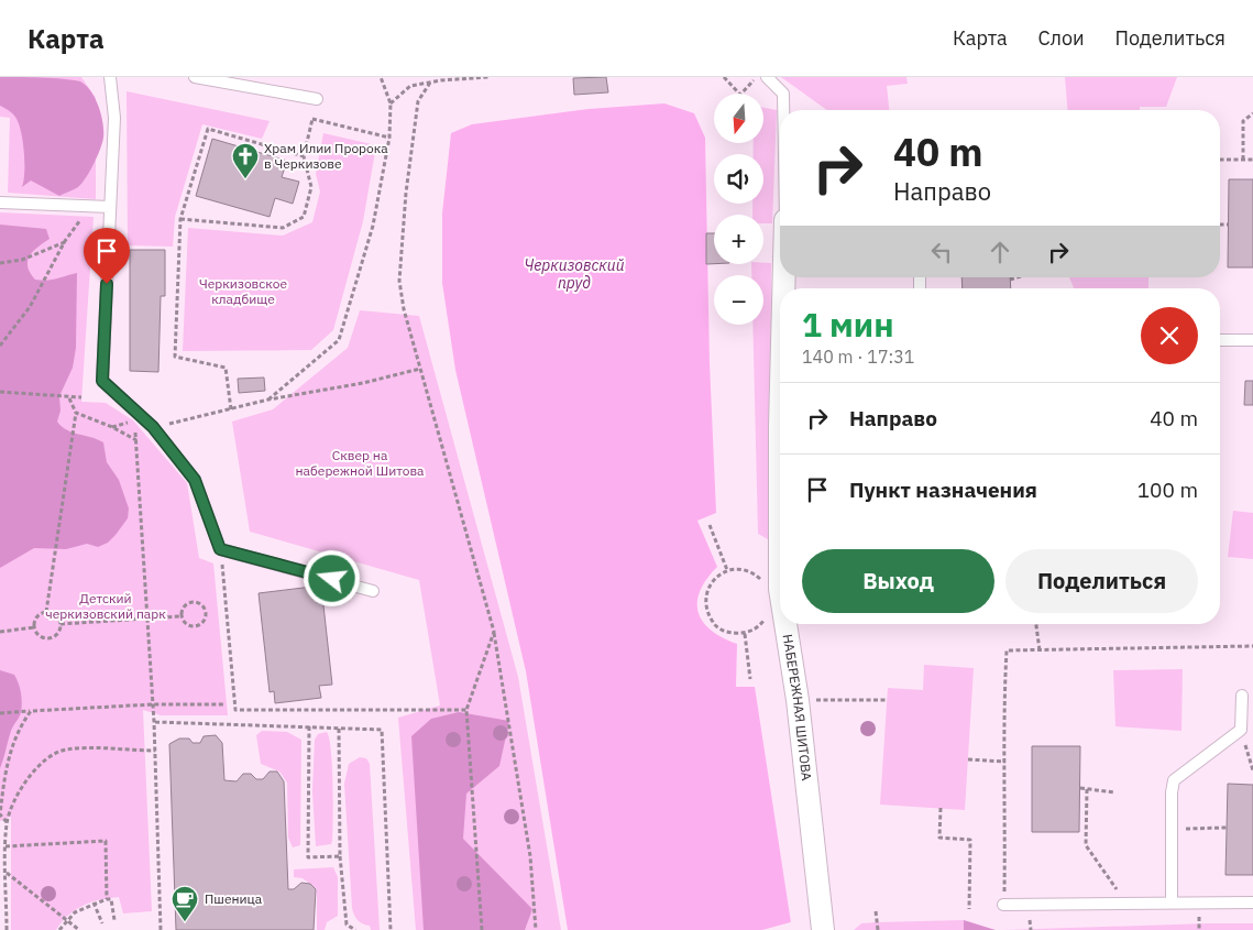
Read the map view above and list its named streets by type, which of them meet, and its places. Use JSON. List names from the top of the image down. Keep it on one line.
{"streets":{"street":["НАБЕРЕЖНАЯ ШИТОВА"]},"water":["Черкизовский пруд"],"parks":["Черкизовское кладбище","Сквер на набережной Шитова","Детский черкизовский парк"],"places":{"church":["Храм Илии Пророка в Черкизове"],"cafe":["Пшеница"]},"north":"bottom","page":{"header":"Карта","nav":["Карта","Слои","Поделиться"],"map_buttons":["+","−"],"turn":["40 m","Направо"],"heading":["1 мин","140 m · 17:31"],"list":[{"name":"Направо","value":"40 m"},{"name":"Пункт назначения","value":"100 m"}],"buttons":["Выход","Поделиться"]}}
